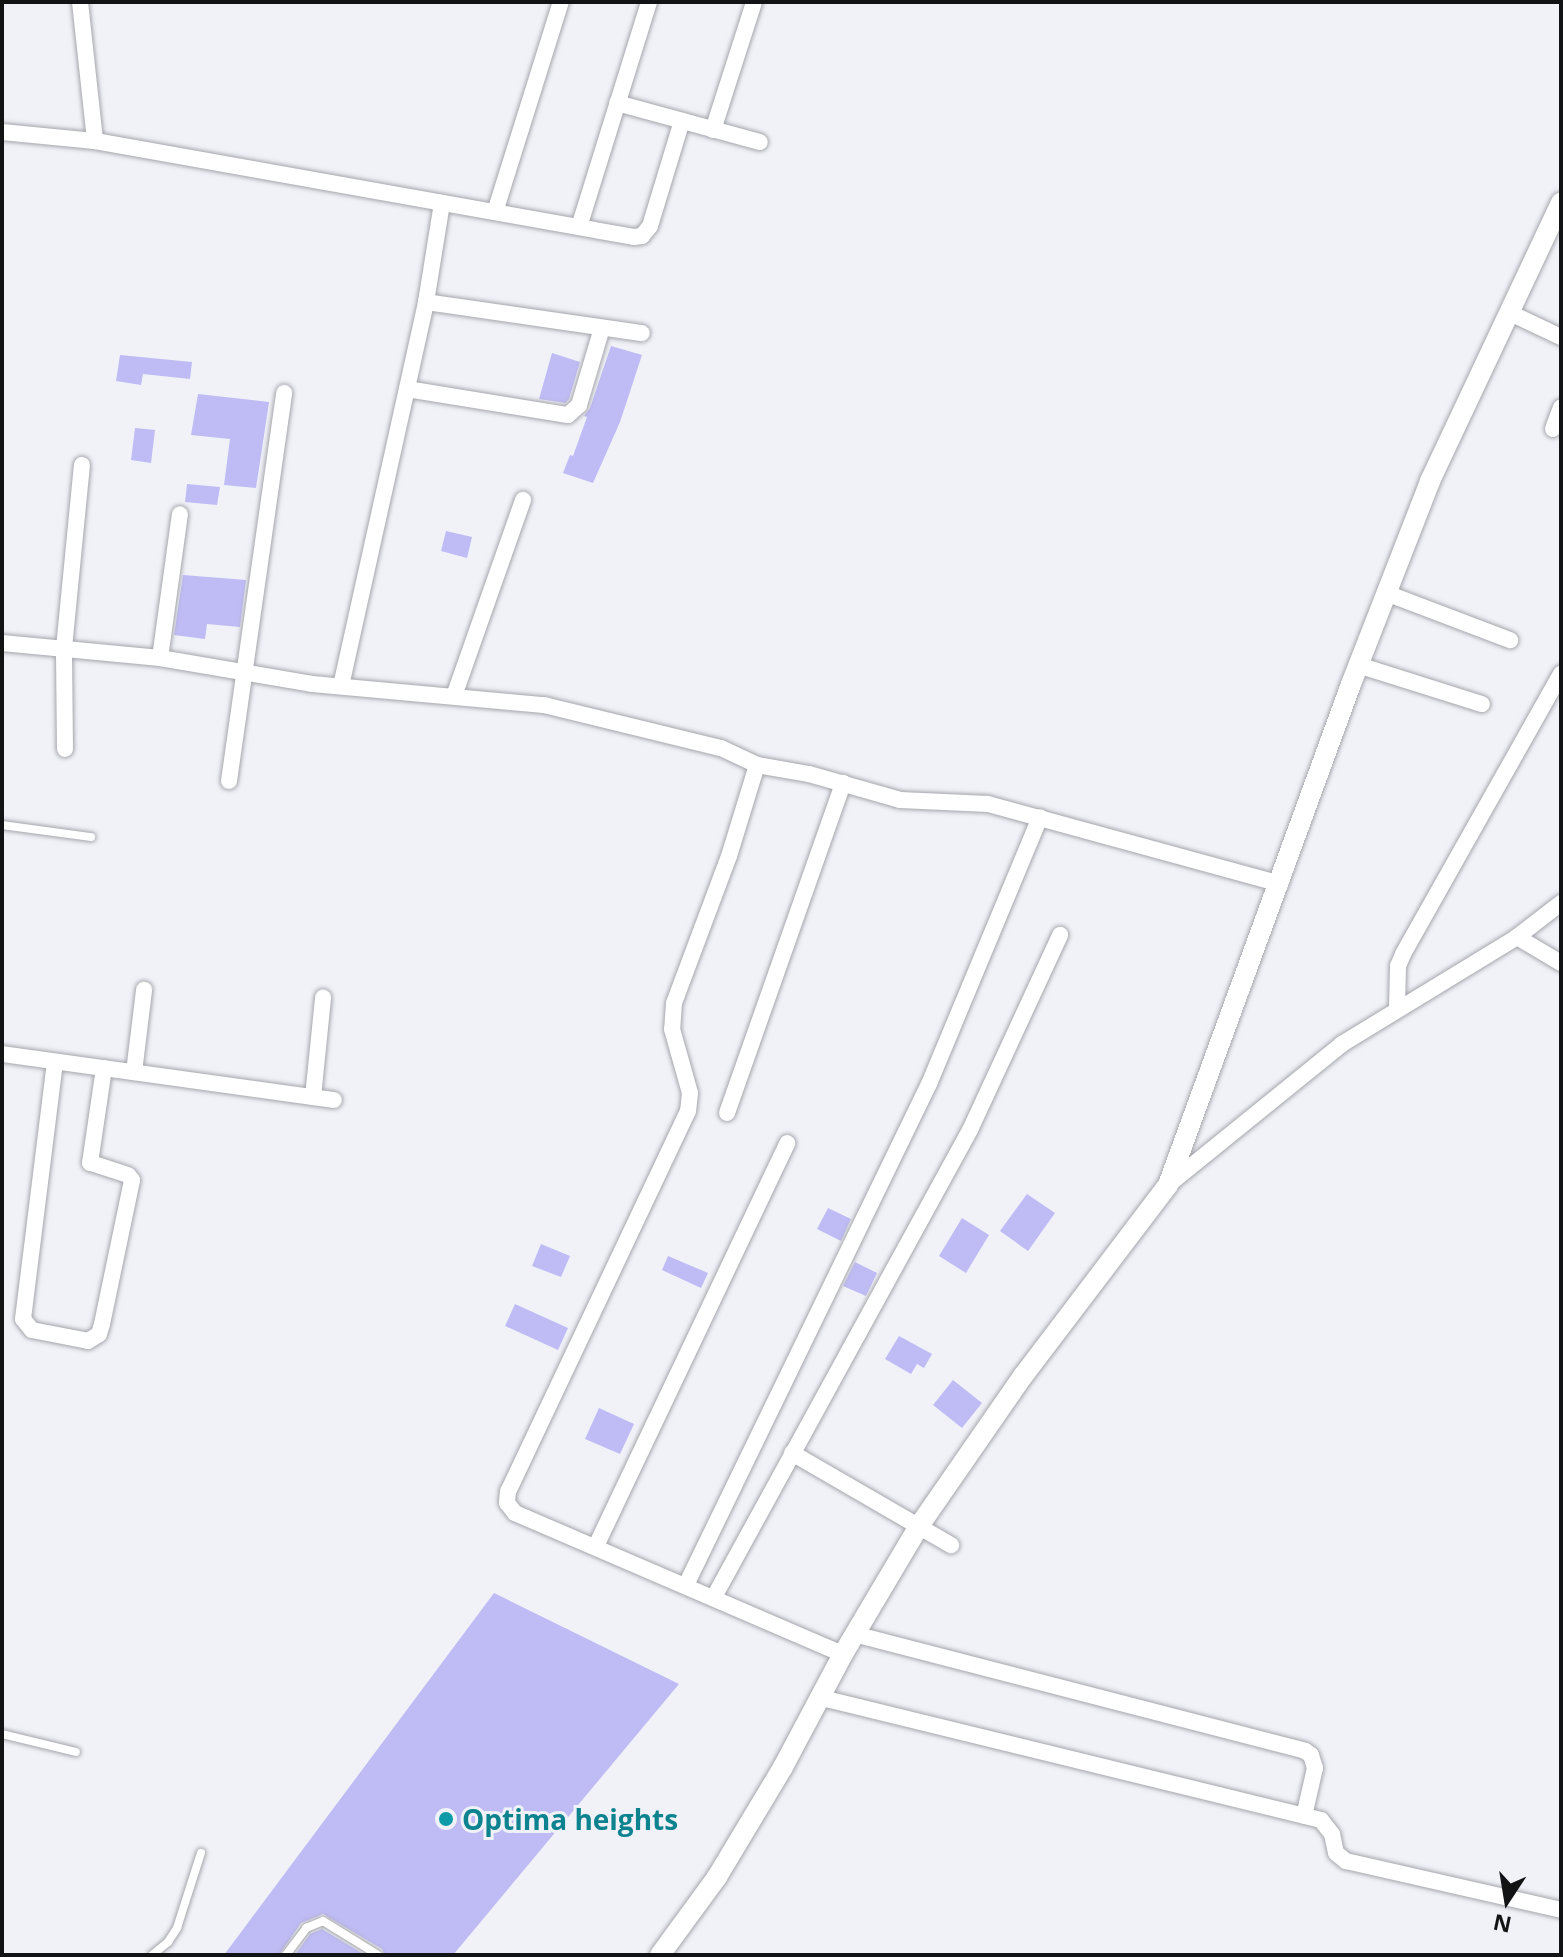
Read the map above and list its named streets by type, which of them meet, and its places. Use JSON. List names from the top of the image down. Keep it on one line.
{"places":["Optima heights"],"north":"bottom"}
